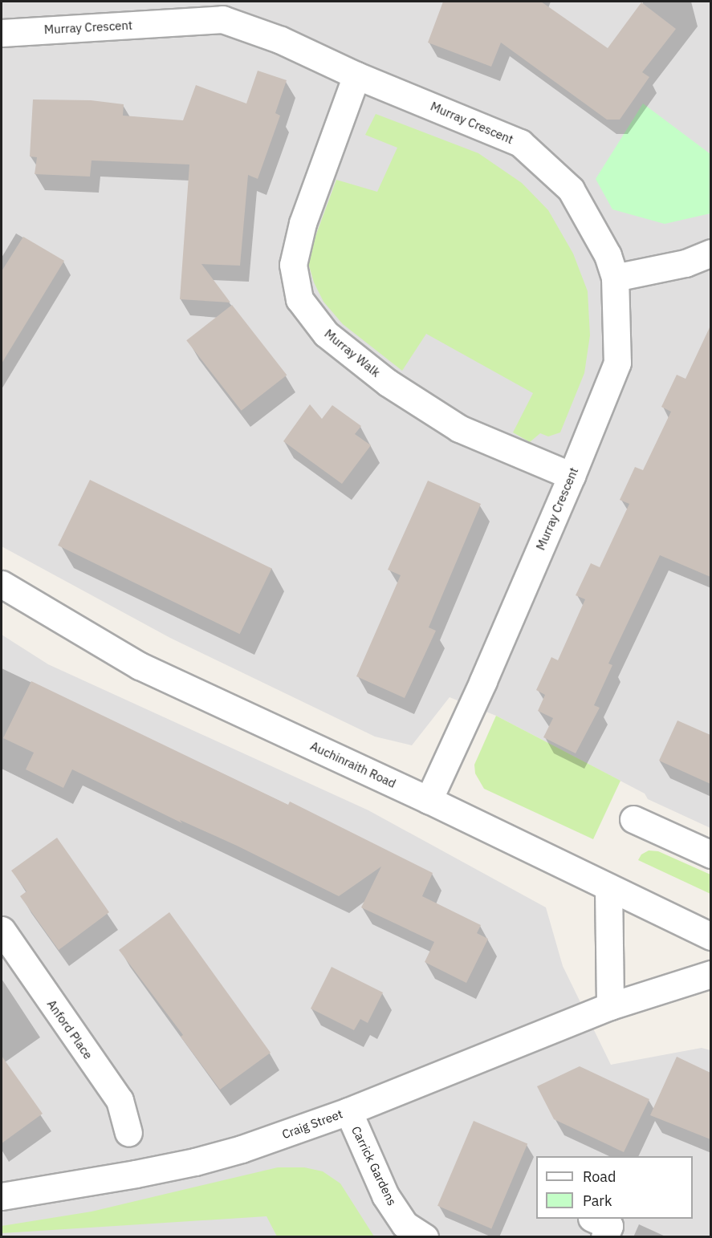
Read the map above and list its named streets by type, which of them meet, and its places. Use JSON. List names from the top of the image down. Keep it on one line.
{"streets":{"street":["Murray Crescent","Murray Walk","Auchinraith Road","Anford Place","Craig Street","Carrick Gardens"]},"crossings":[["Murray Crescent","Murray Walk"],["Murray Crescent","Auchinraith Road"],["Craig Street","Carrick Gardens"]],"legend":["Road","Park"]}
